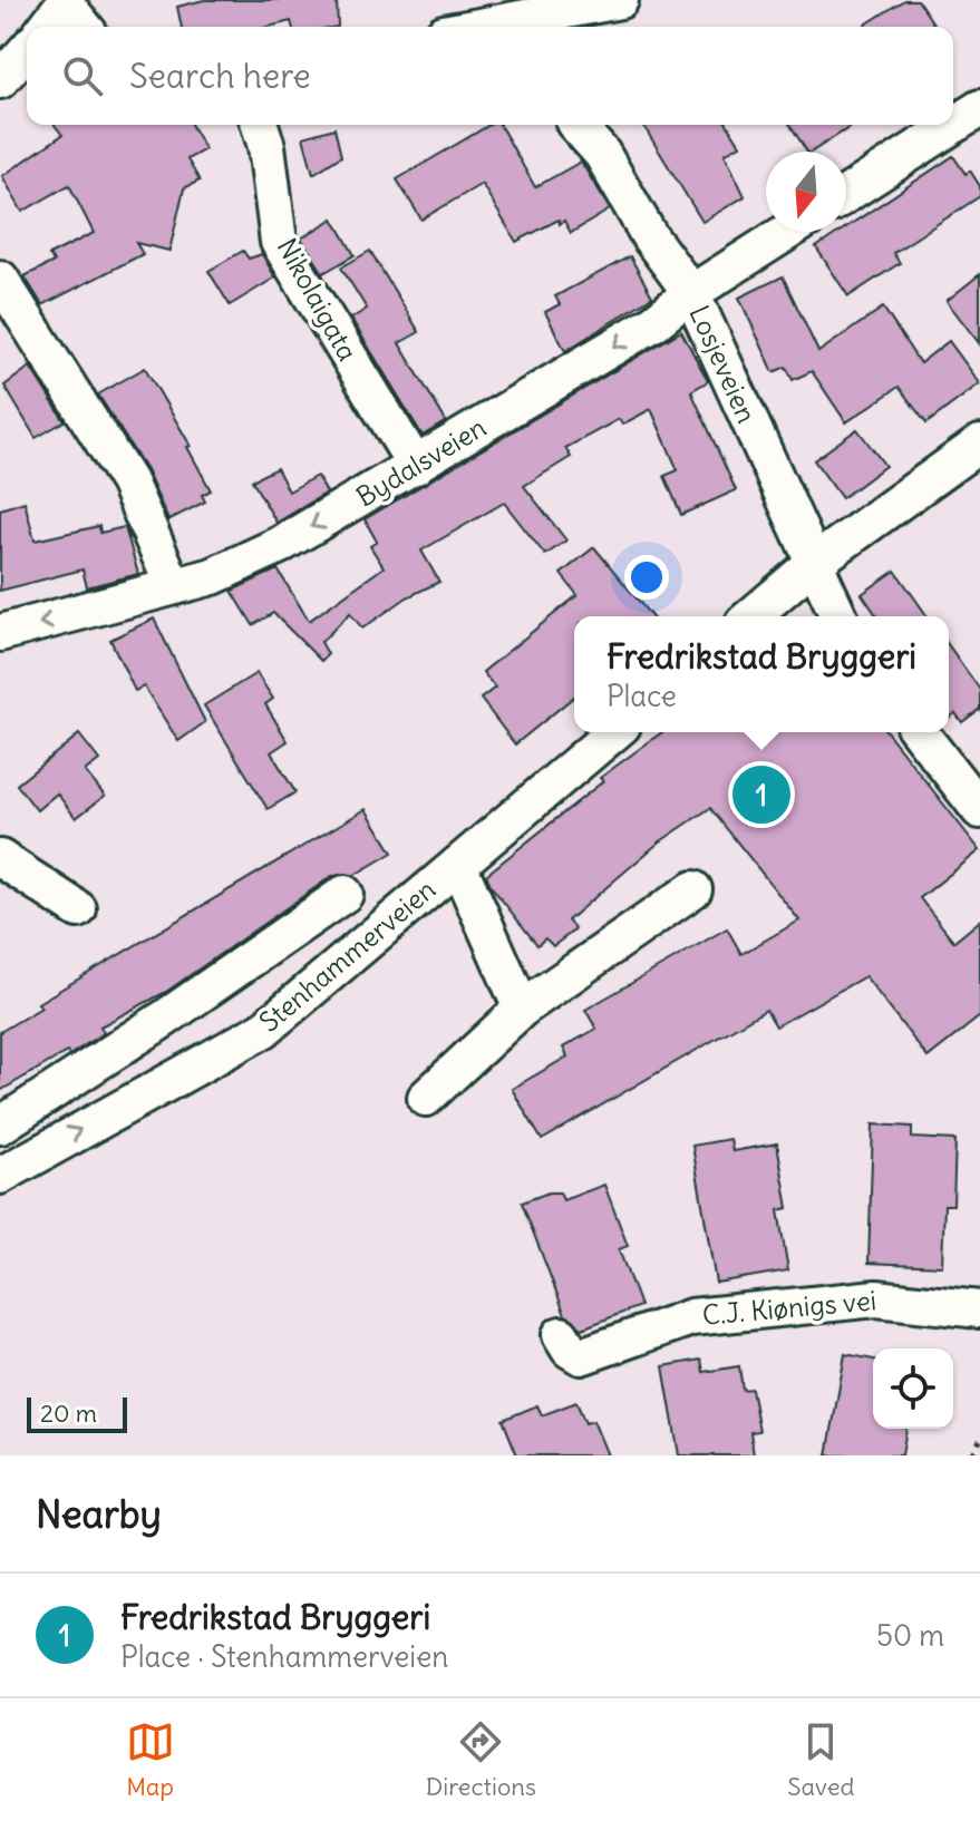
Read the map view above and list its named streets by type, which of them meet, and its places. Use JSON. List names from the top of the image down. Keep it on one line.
{"streets":{"street":["Nikolaigata","Losjeveien","Bydalsveien","Stenhammerveien","C.J. Kiønigs vei"]},"crossings":[["Nikolaigata","Bydalsveien"],["Losjeveien","Bydalsveien"]],"one_way":["Bydalsveien"],"scale_bar":"20 m","north":"bottom","page":{"search":"Search here","popup":["Fredrikstad Bryggeri","Place"],"pins":"1","scale":"20 m","heading":"Nearby","list":[{"mark":"1","name":"Fredrikstad Bryggeri","note":"Place · Stenhammerveien","value":"50 m"}],"nav":["Map","Directions","Saved"]}}
